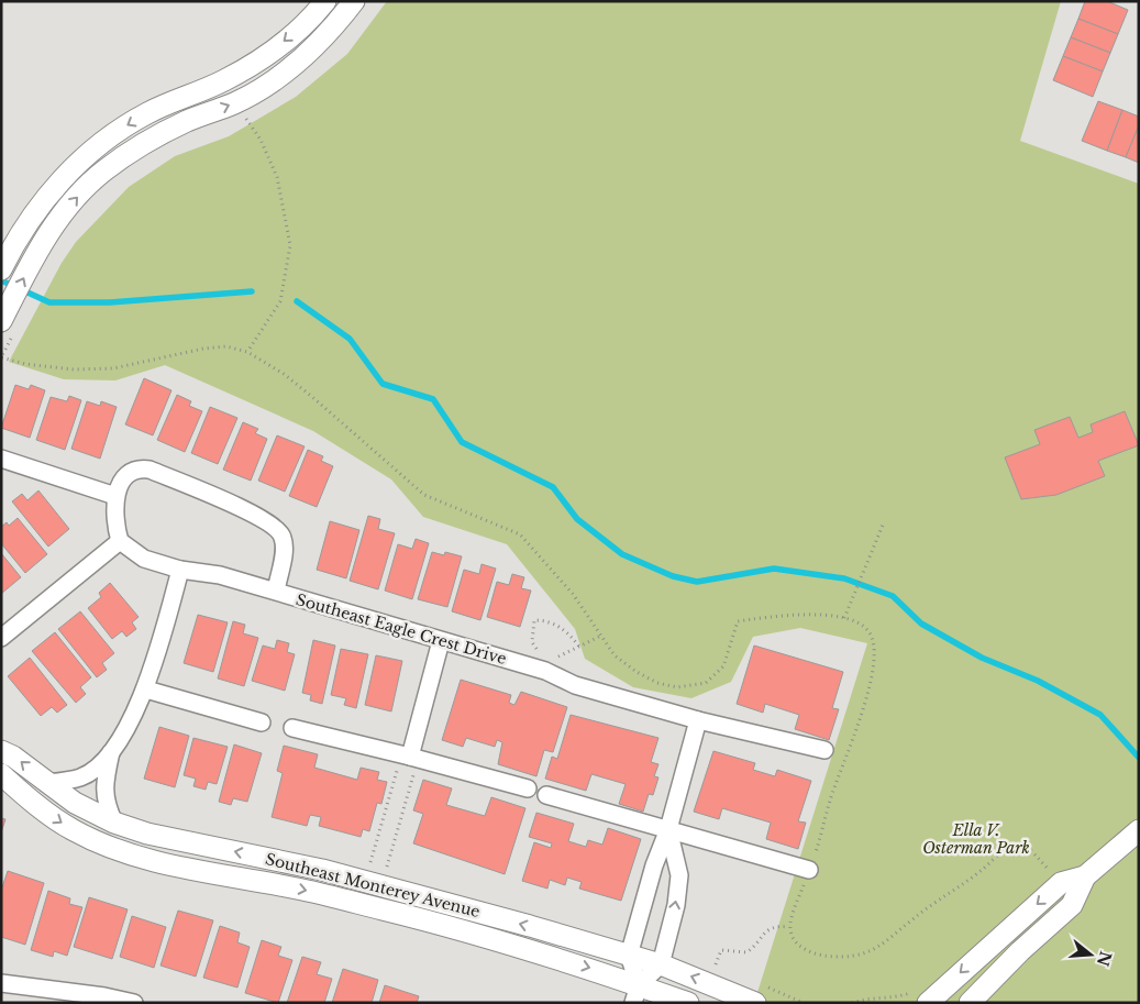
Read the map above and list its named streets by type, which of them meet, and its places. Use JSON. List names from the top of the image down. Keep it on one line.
{"streets":{"street":["Southeast Eagle Crest Drive","Southeast Monterey Avenue"]},"parks":["Ella V. Osterman Park"],"north":"right"}
